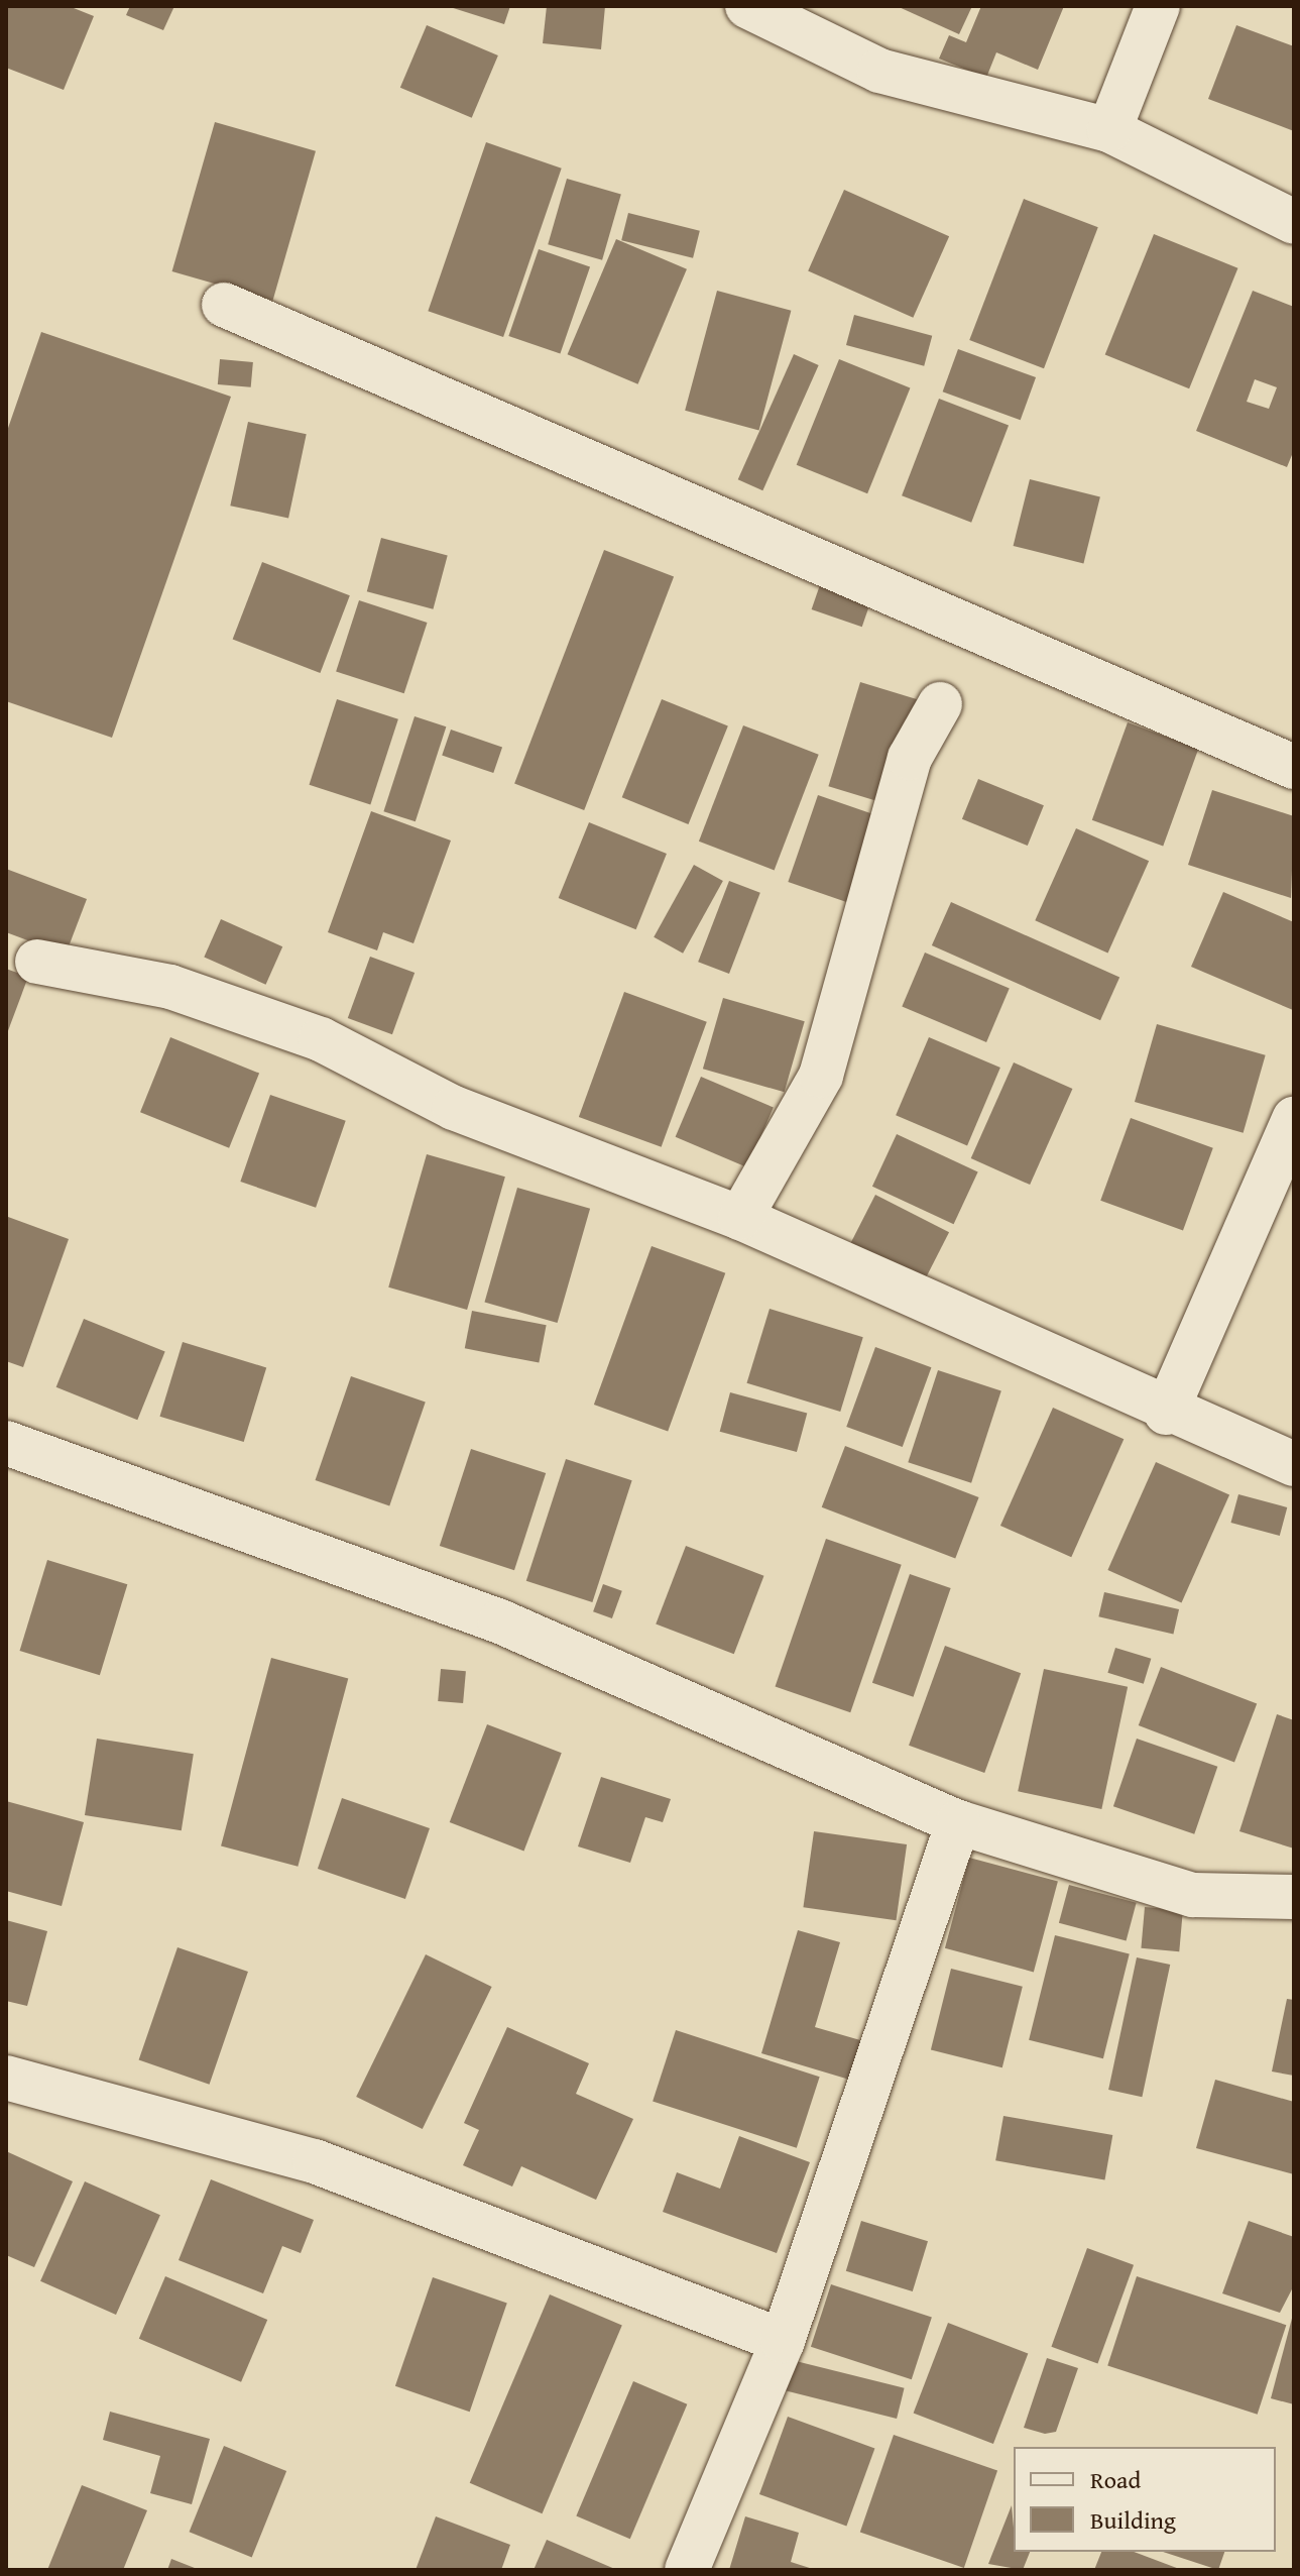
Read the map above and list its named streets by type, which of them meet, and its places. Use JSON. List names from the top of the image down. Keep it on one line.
{"legend":["Road","Building"]}
